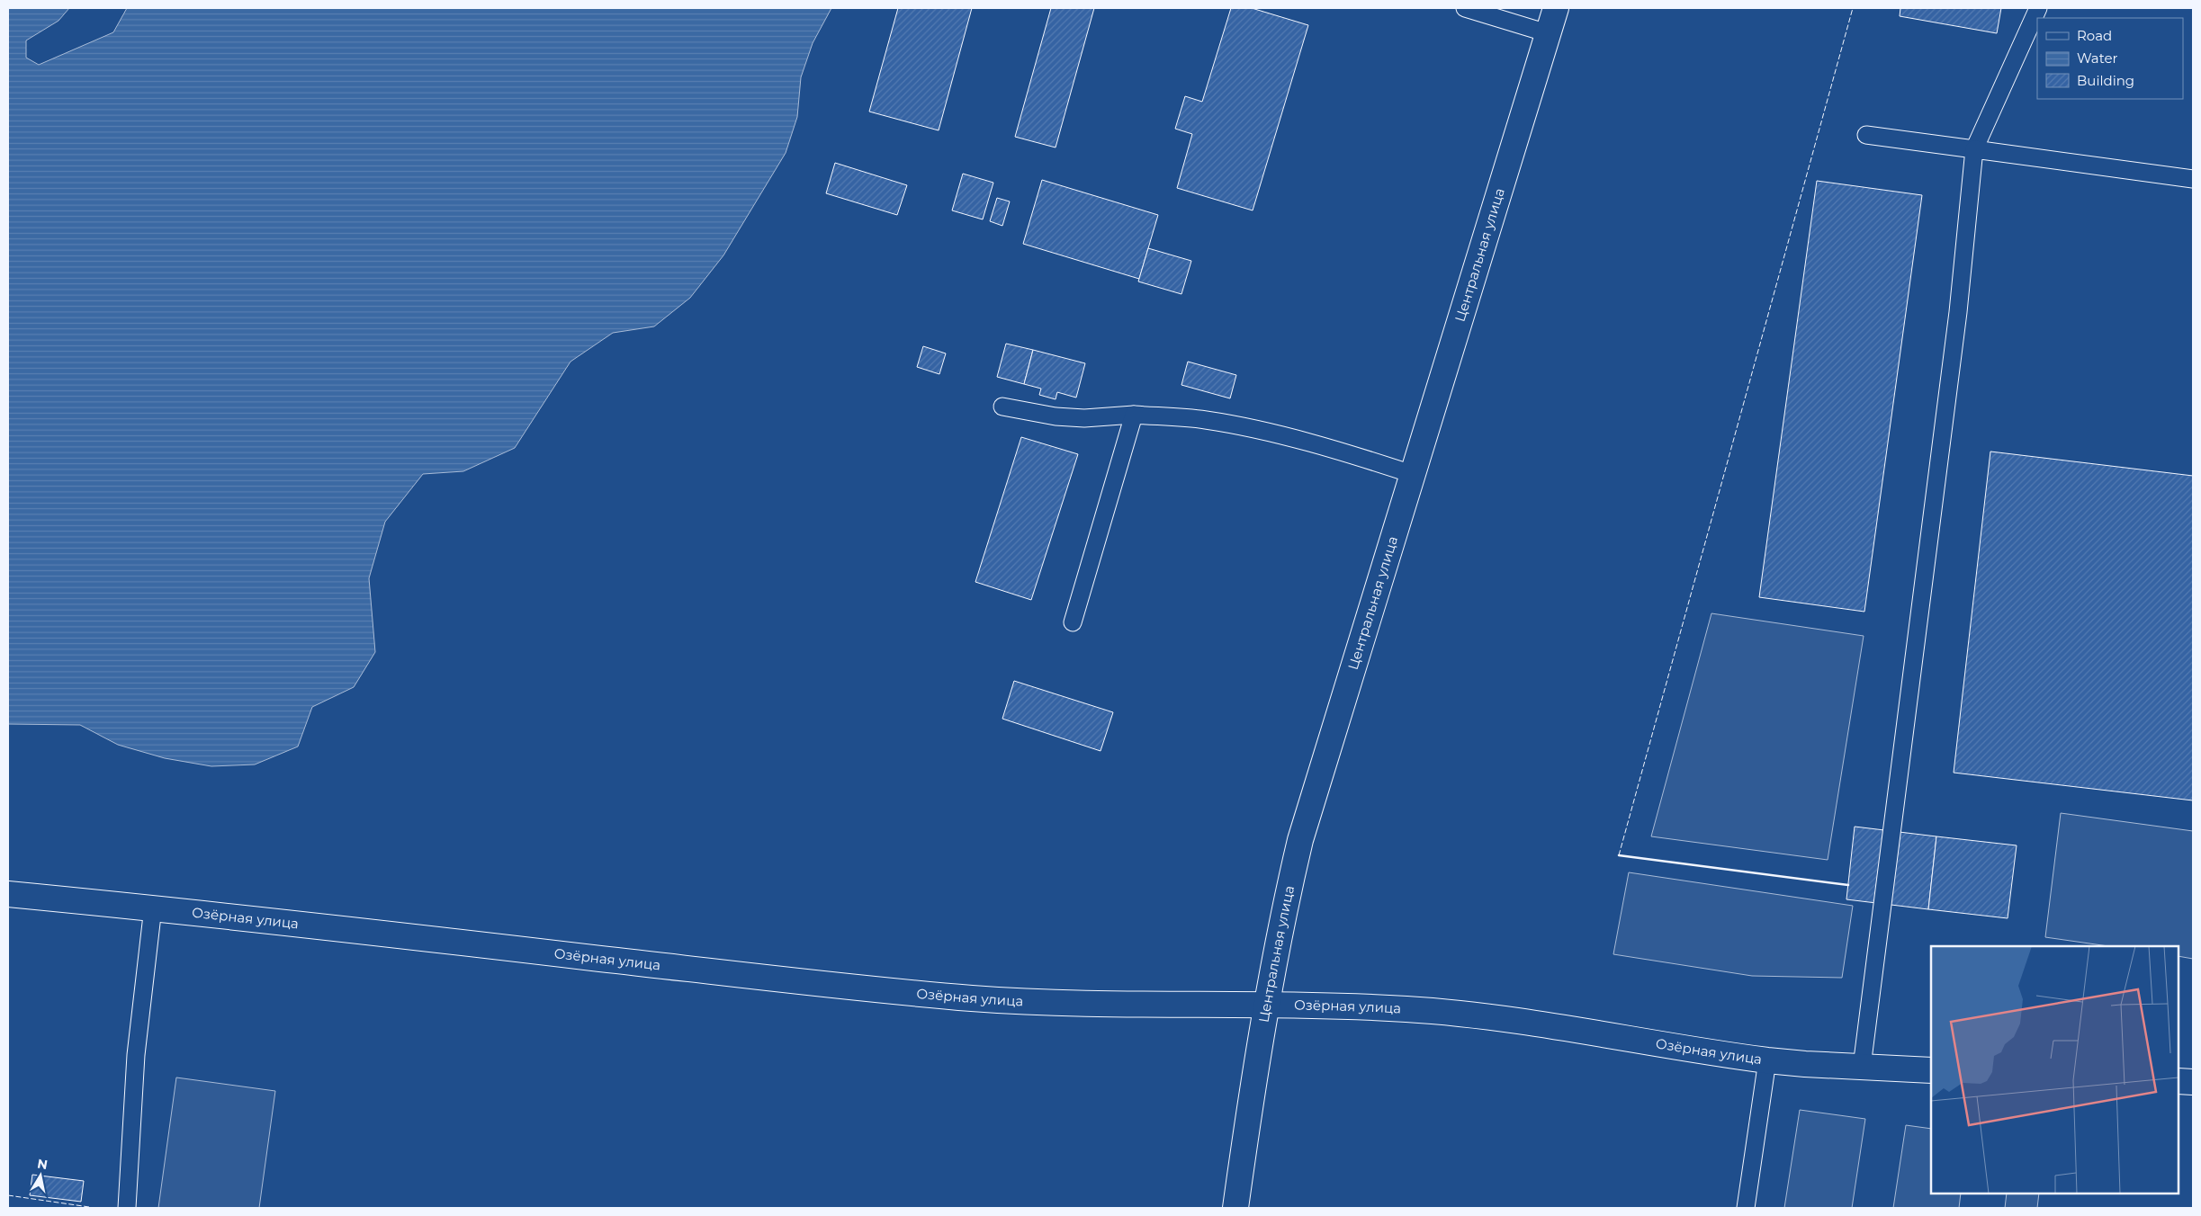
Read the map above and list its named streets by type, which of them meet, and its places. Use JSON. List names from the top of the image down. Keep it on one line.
{"streets":{"street":["Центральная улица","Озёрная улица"]},"crossings":[["Центральная улица","Озёрная улица"]],"legend":["Road","Water","Building"],"north":"top"}
